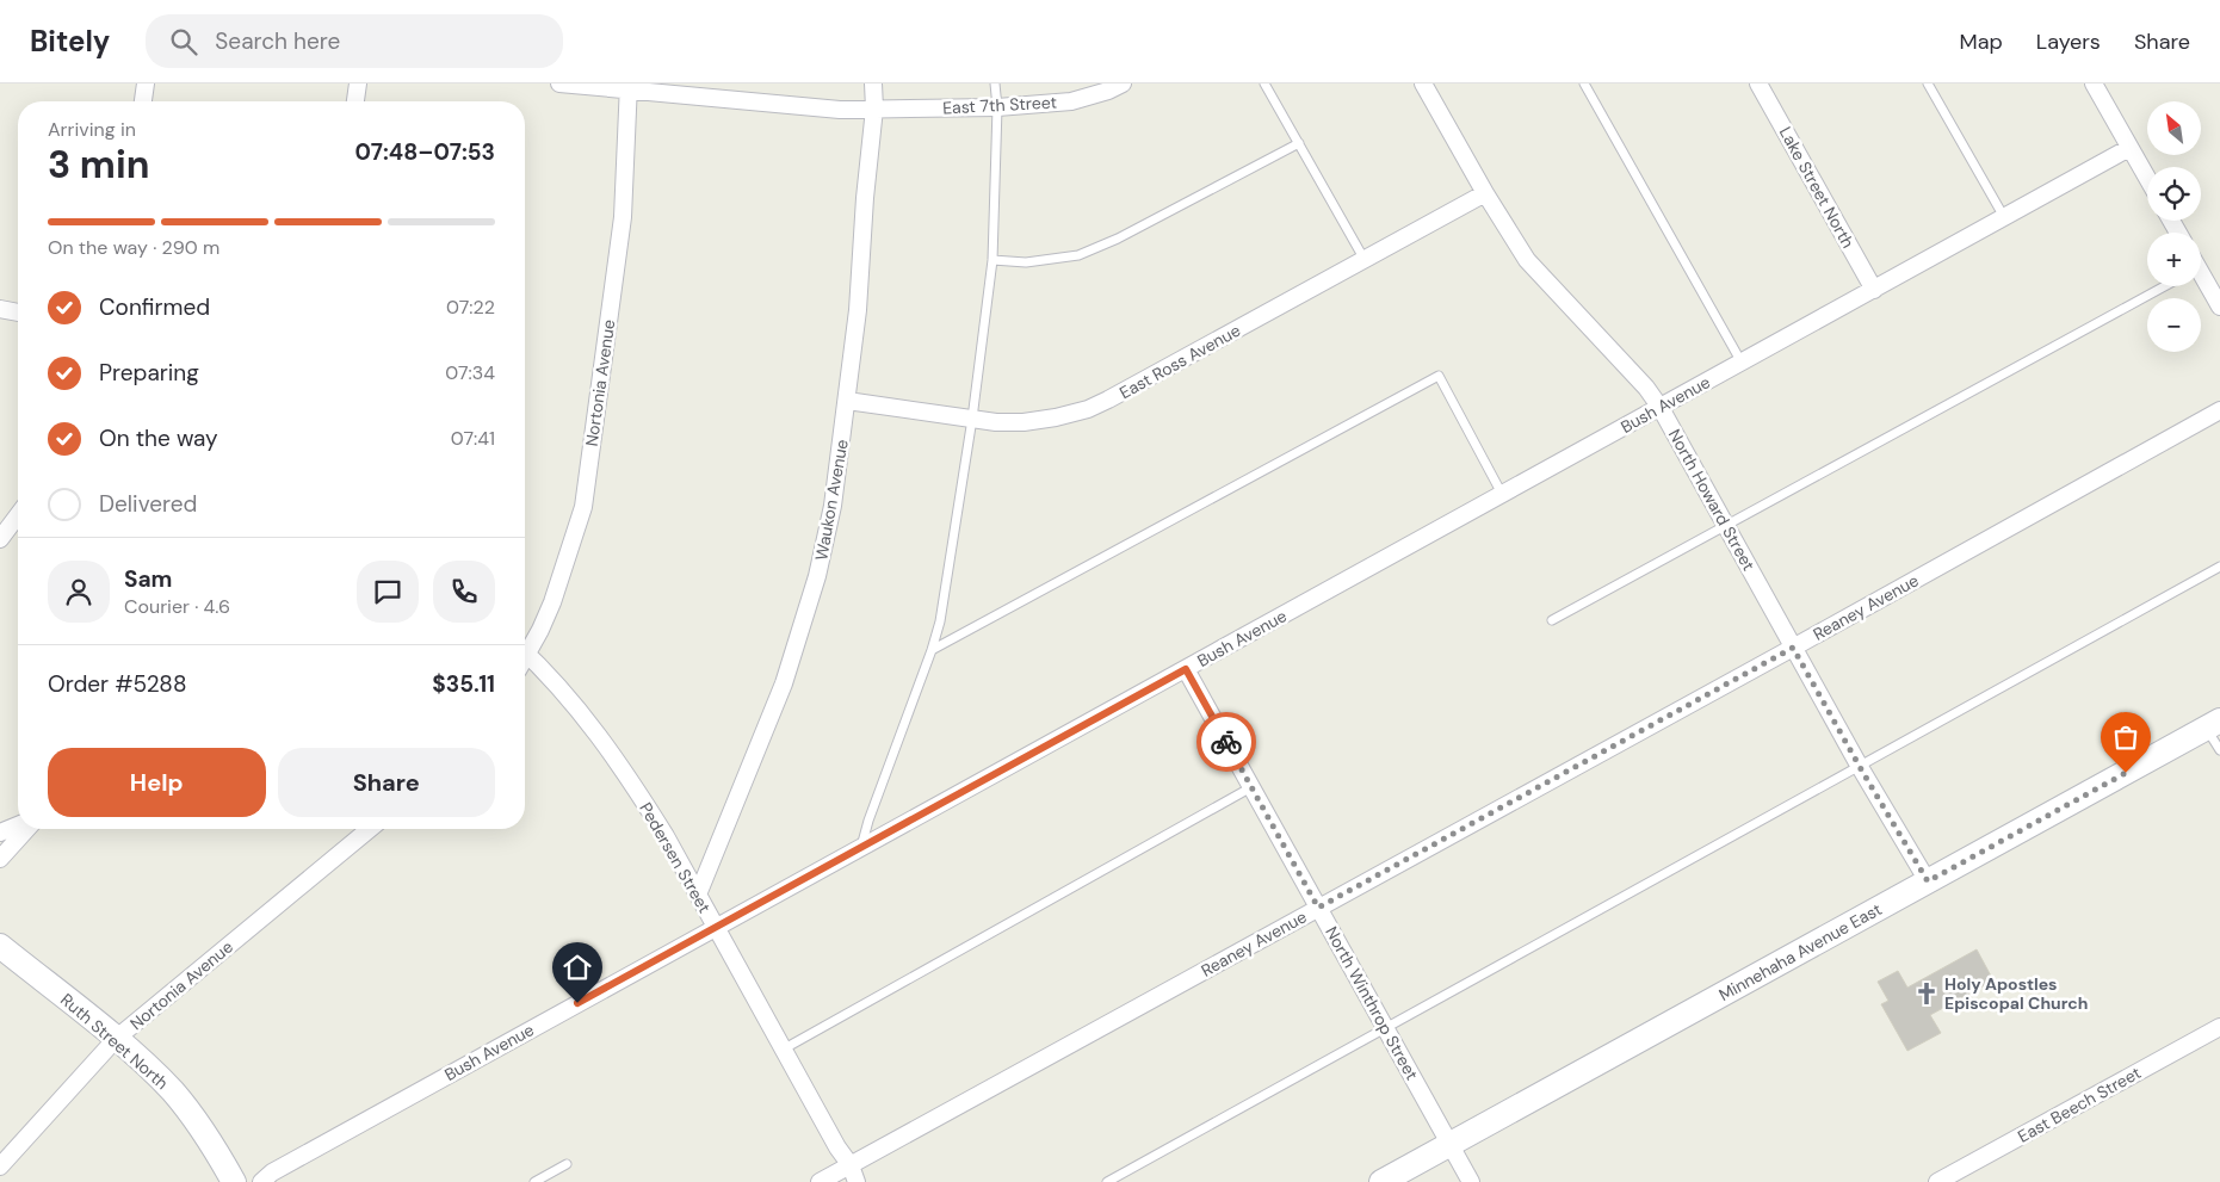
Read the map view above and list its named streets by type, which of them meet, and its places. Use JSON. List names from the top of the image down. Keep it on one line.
{"streets":{"main road":["Minnehaha Avenue East","Ruth Street North"],"street":["East 7th Street","Lake Street North","East Ross Avenue","Nortonia Avenue","Bush Avenue","Waukon Avenue","North Howard Street","Reaney Avenue","Pedersen Street","North Winthrop Street","East Beech Street"]},"crossings":[["East 7th Street","Nortonia Avenue"],["East 7th Street","Waukon Avenue"],["Lake Street North","Bush Avenue"],["East Ross Avenue","Waukon Avenue"],["East Ross Avenue","North Howard Street"],["Nortonia Avenue","Ruth Street North"],["Bush Avenue","North Howard Street"],["Bush Avenue","Pedersen Street"],["Bush Avenue","North Winthrop Street"],["Waukon Avenue","Pedersen Street"],["North Howard Street","Reaney Avenue"],["North Howard Street","Minnehaha Avenue East"],["Reaney Avenue","Pedersen Street"],["Reaney Avenue","North Winthrop Street"],["Minnehaha Avenue East","North Winthrop Street"]],"places":{"church":["Holy Apostles Episcopal Church"]},"north":"top left","page":{"header":"Bitely","search":"Search here","nav":["Map","Layers","Share"],"map_buttons":["+","−"],"heading":["3 min","Arriving in","07:48–07:53"],"panel":["Sam","Courier · 4.6","Order #5288","$35.11"],"bar":"On the way · 290 m","list":[["Confirmed","07:22"],["Preparing","07:34"],["On the way","07:41"],"Delivered"],"buttons":["Help","Share"]}}
